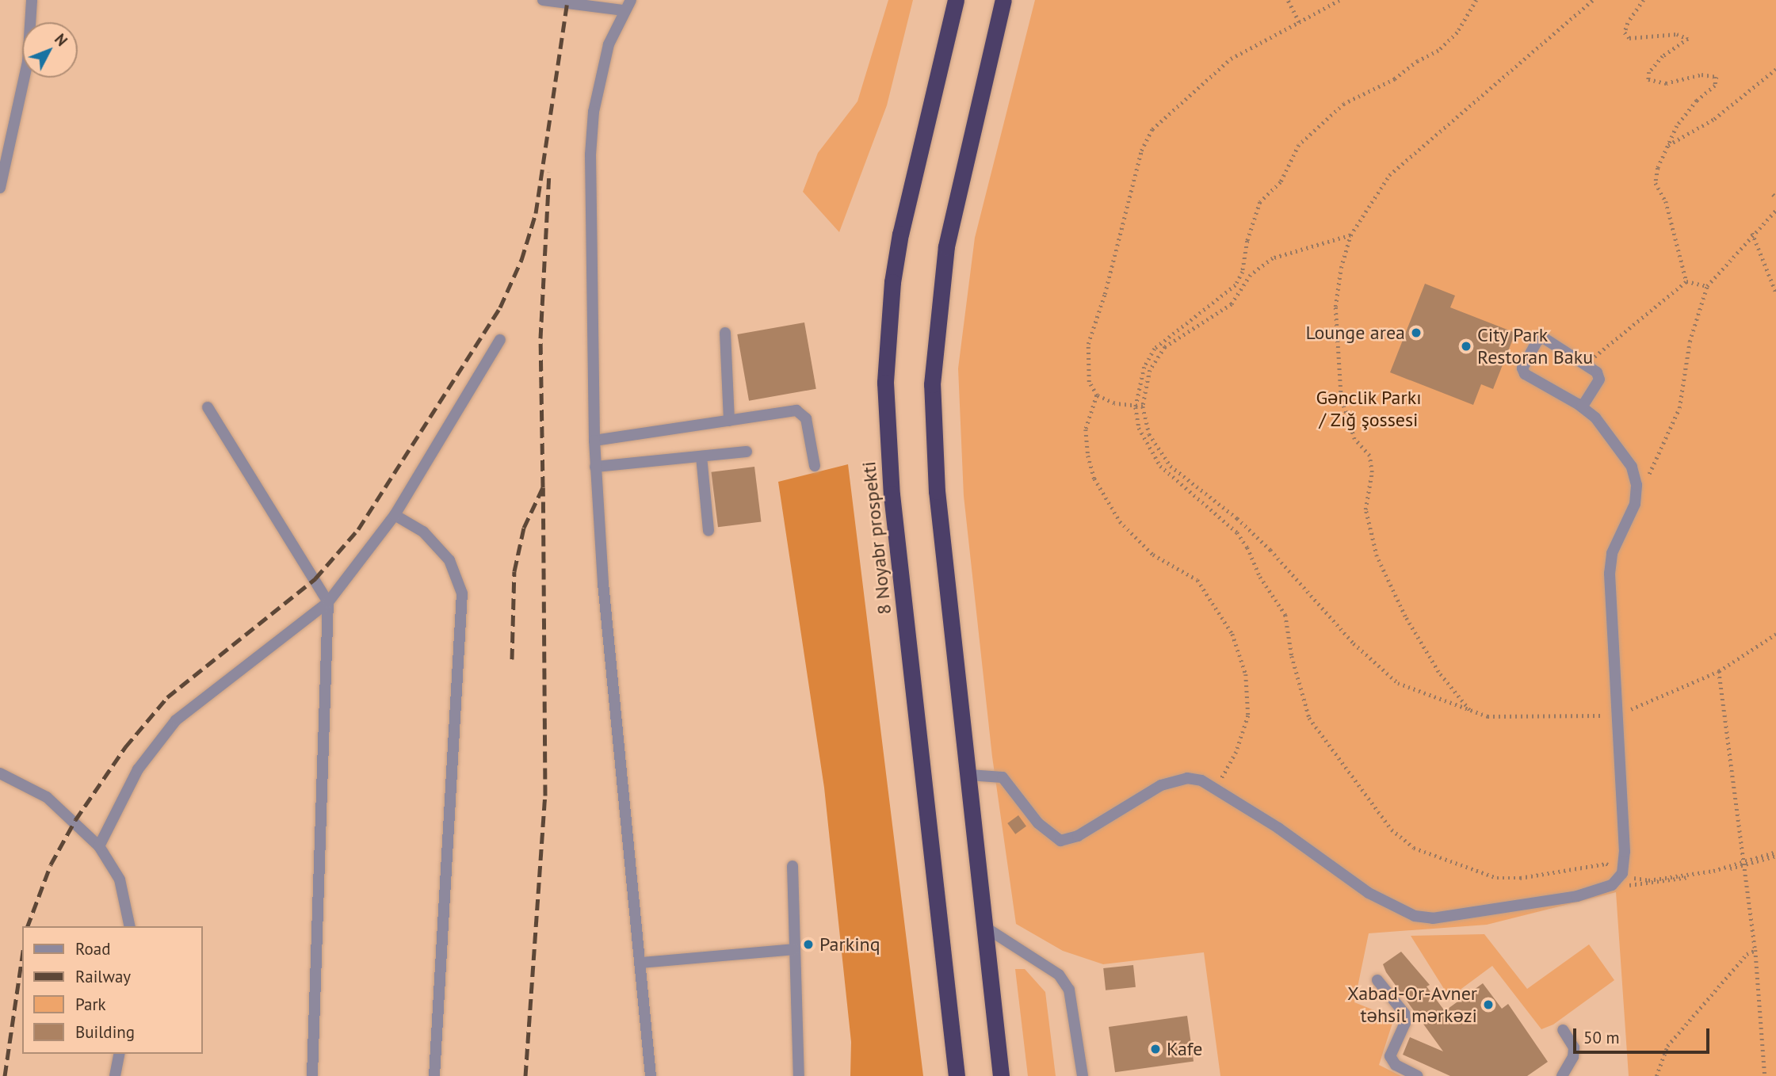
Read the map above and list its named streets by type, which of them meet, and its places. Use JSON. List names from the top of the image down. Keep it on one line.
{"streets":{"highway":["8 Noyabr prospekti"]},"parks":["Gənclik Parkı / Zığ şossesi"],"places":["Lounge area","City Park Restoran Baku","Parkinq","Xabad-Or-Avner təhsil mərkəzi","Kafe"],"legend":["Road","Railway","Park","Building"],"scale_bar":"50 m","north":"top right"}
